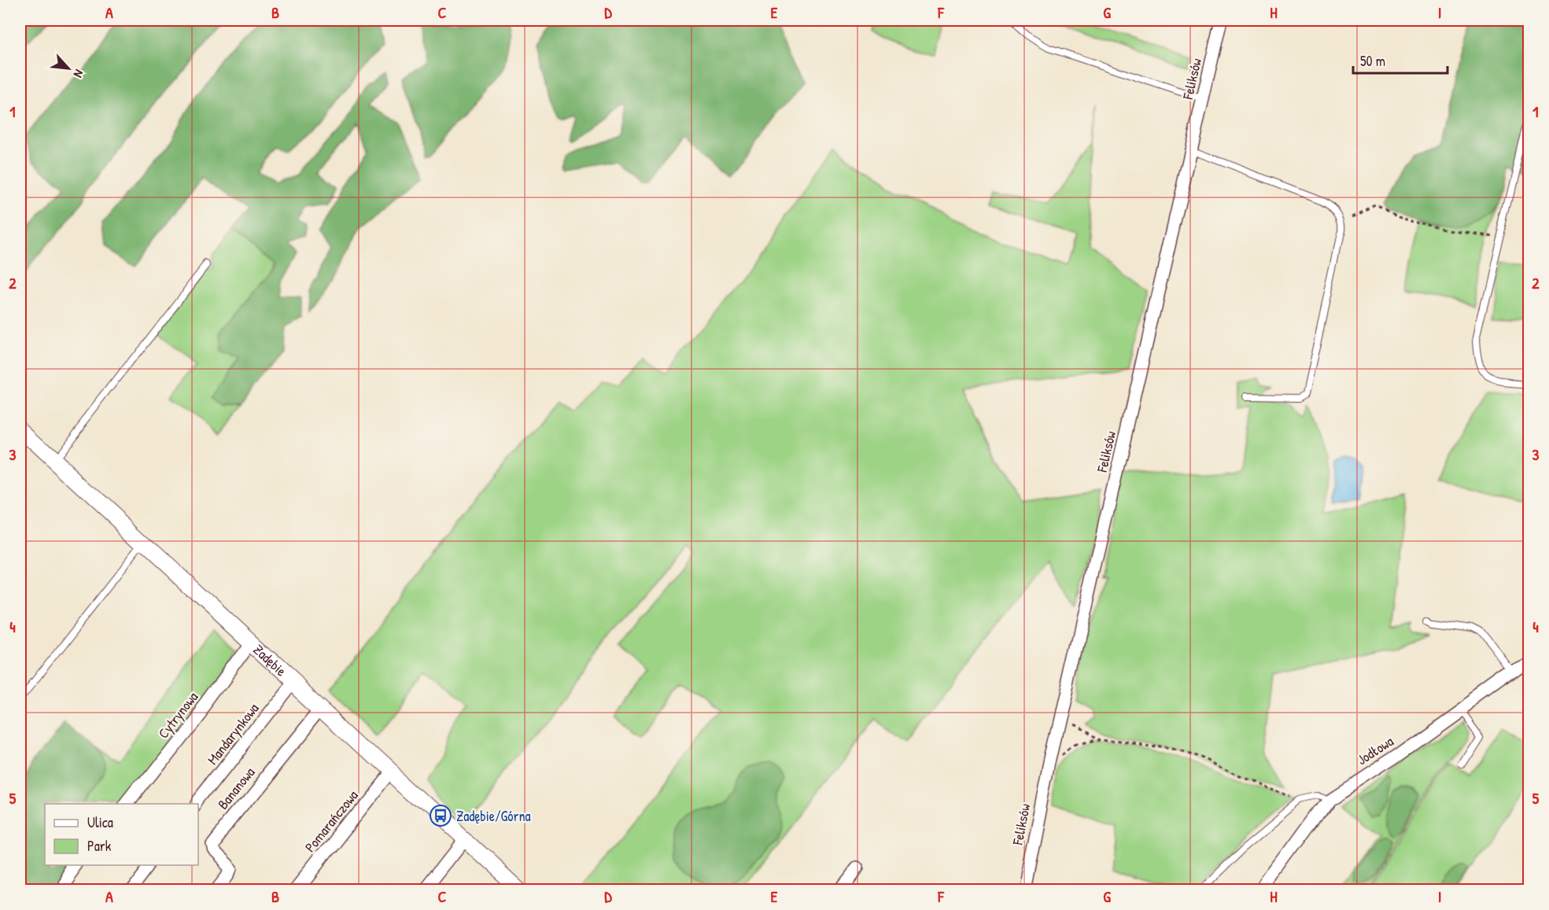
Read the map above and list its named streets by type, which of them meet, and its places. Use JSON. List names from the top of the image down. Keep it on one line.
{"streets":{"street":["Feliksów","Zadębie","Cytrynowa","Mandarynkowa","Jodłowa","Bananowa","Pomarańczowa"]},"crossings":[["Zadębie","Cytrynowa"],["Zadębie","Mandarynkowa"],["Zadębie","Bananowa"],["Zadębie","Pomarańczowa"]],"places":{"bus stop":["Zadębie/Górna"]},"legend":["Ulica","Park"],"scale_bar":"50 m","north":"bottom right","grid":{"columns":["A","B","C","D","E","F","G","H","I"],"rows":["1","2","3","4","5"]}}
